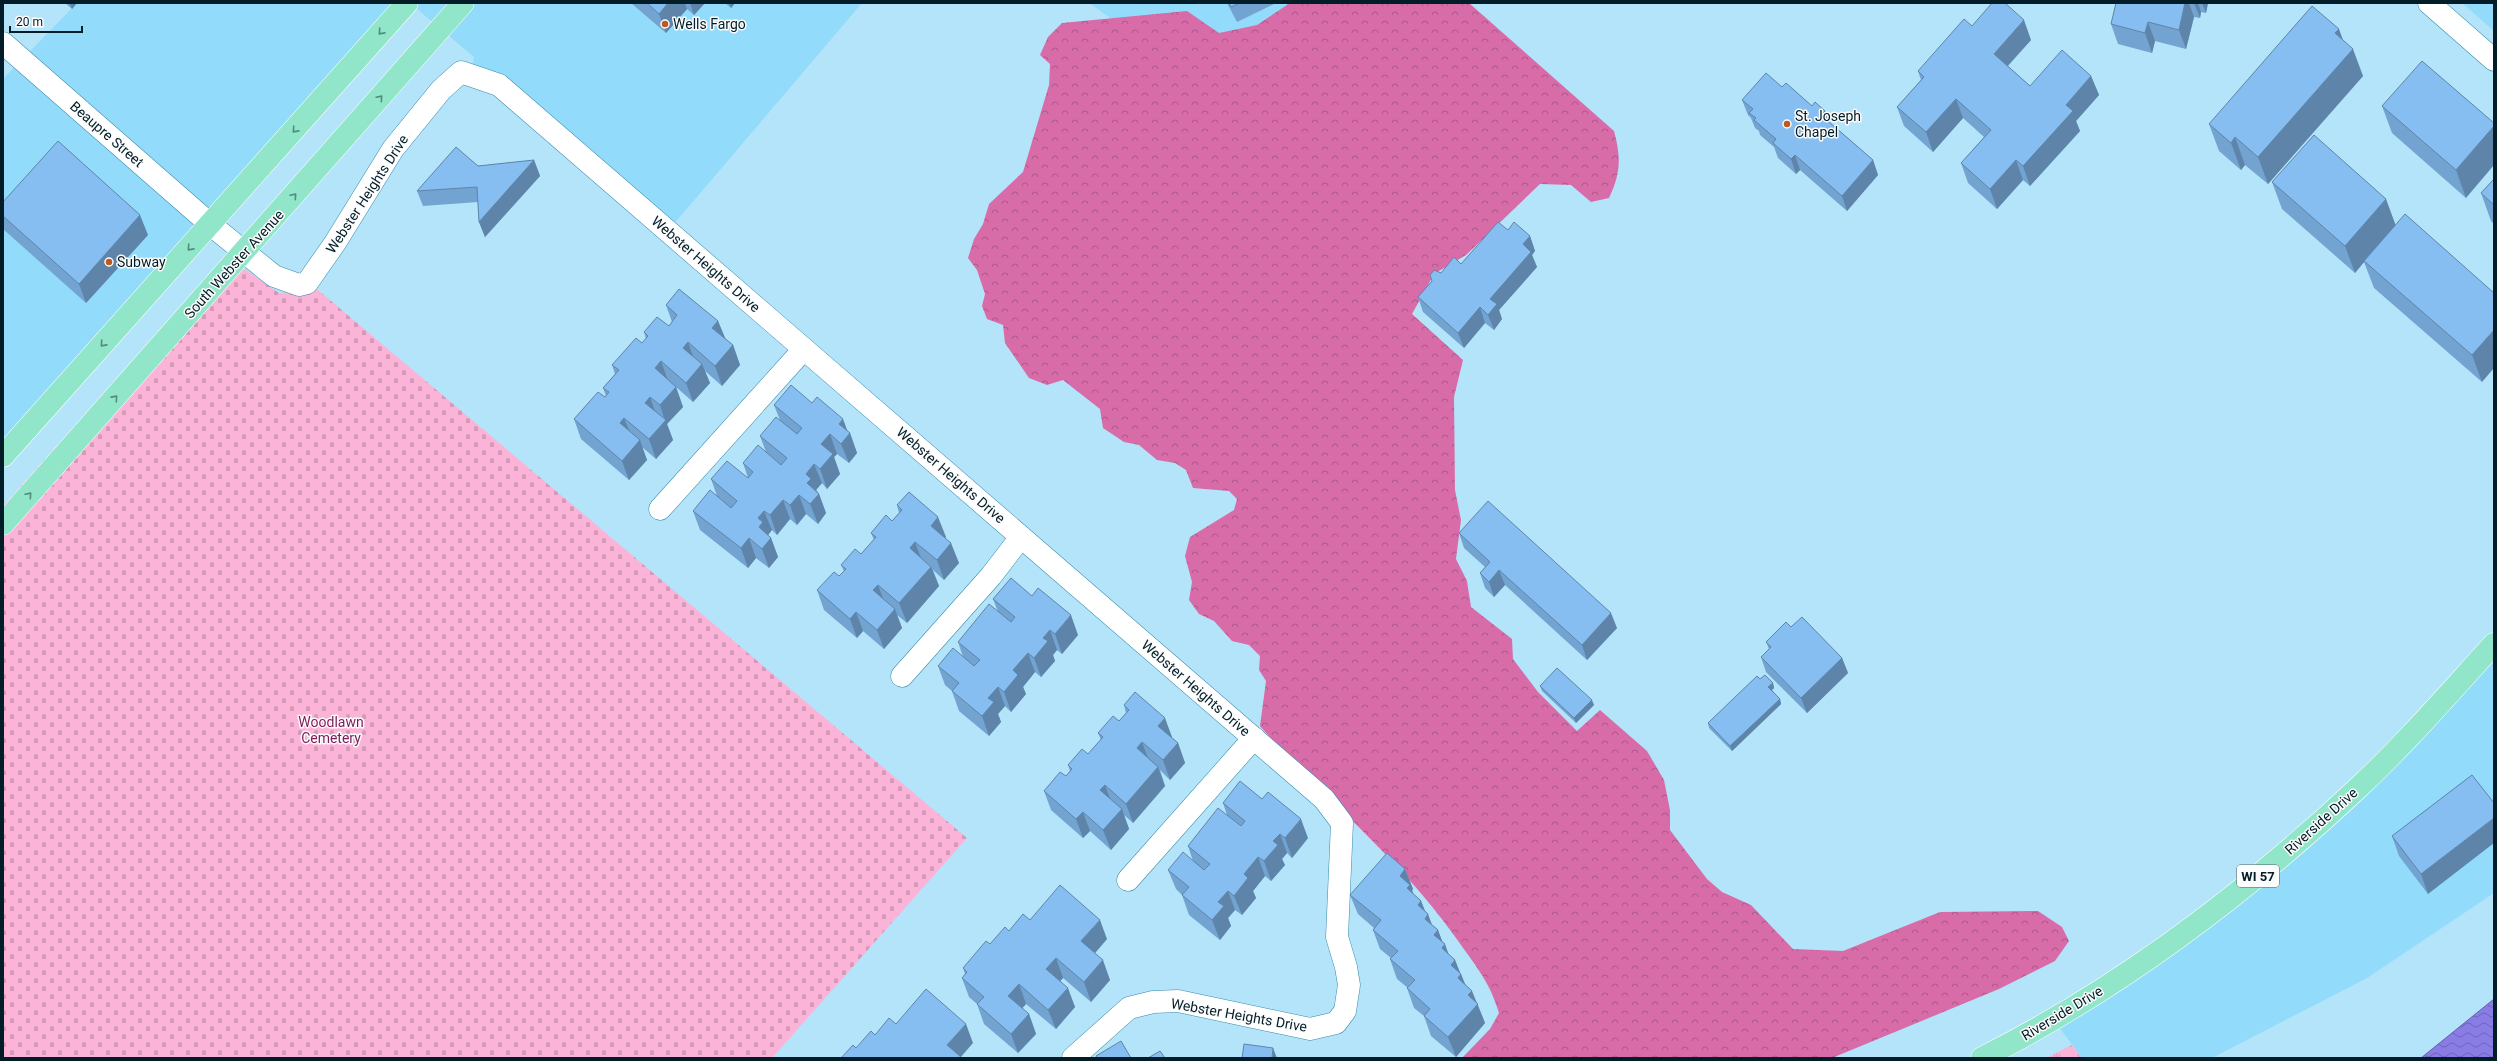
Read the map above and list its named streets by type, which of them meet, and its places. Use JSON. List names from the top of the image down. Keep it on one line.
{"streets":{"main road":["South Webster Avenue","Riverside Drive","WI 57"],"street":["Beaupre Street","Webster Heights Drive"]},"crossings":[["Beaupre Street","Webster Heights Drive"],["Webster Heights Drive","South Webster Avenue"]],"parks":["Woodlawn Cemetery"],"places":["Wells Fargo","St. Joseph Chapel","Subway"],"scale_bar":"20 m"}
